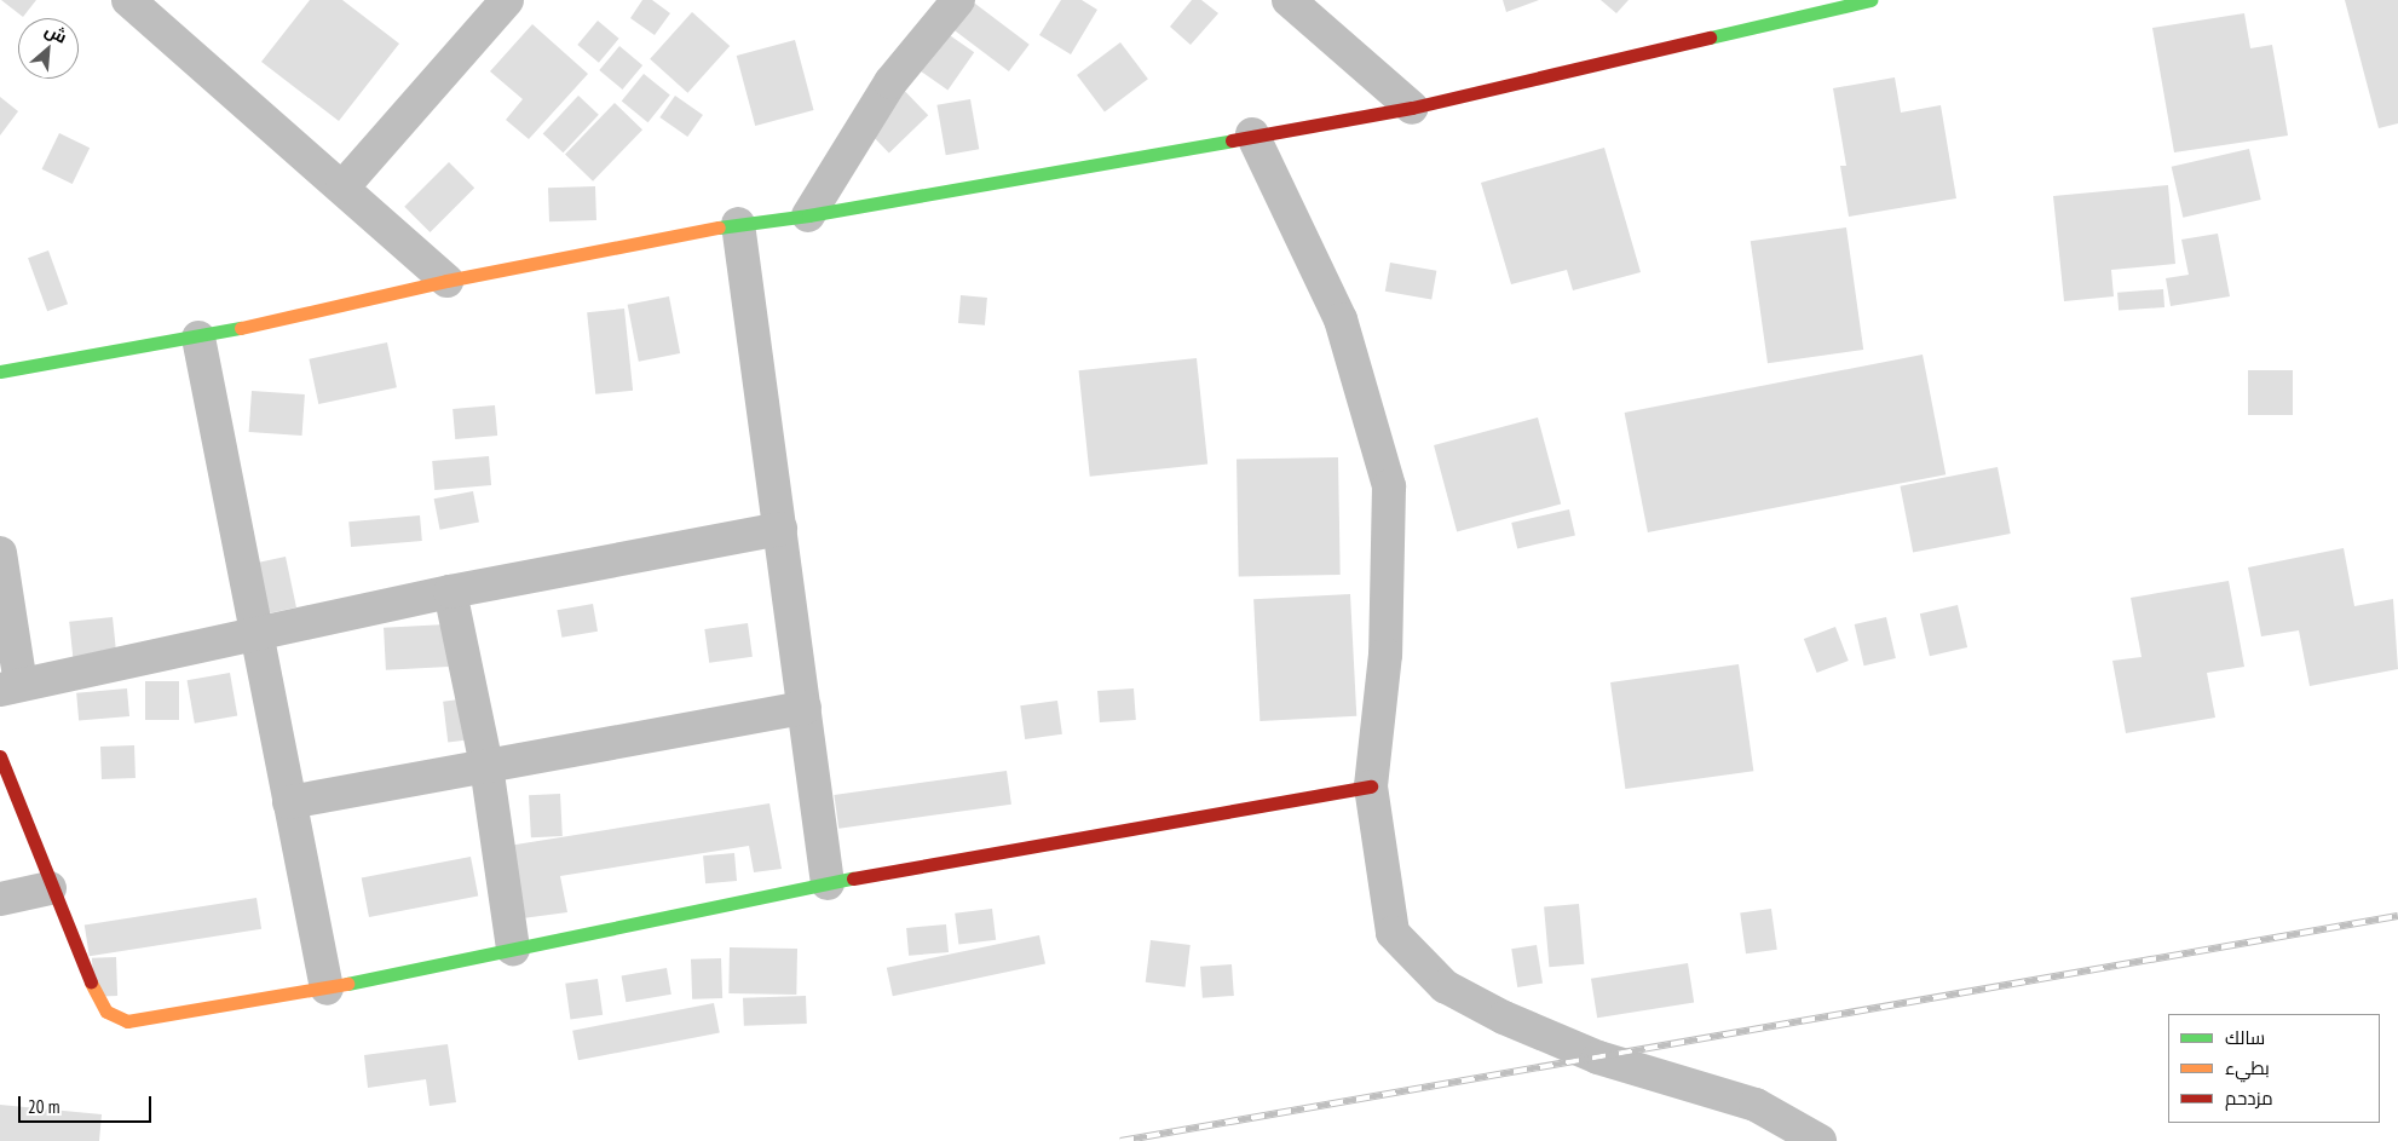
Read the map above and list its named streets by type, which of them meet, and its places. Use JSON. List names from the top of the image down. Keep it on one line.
{"legend":["سالك","بطيء","مزدحم"],"scale_bar":"20 m","north":"top right"}
